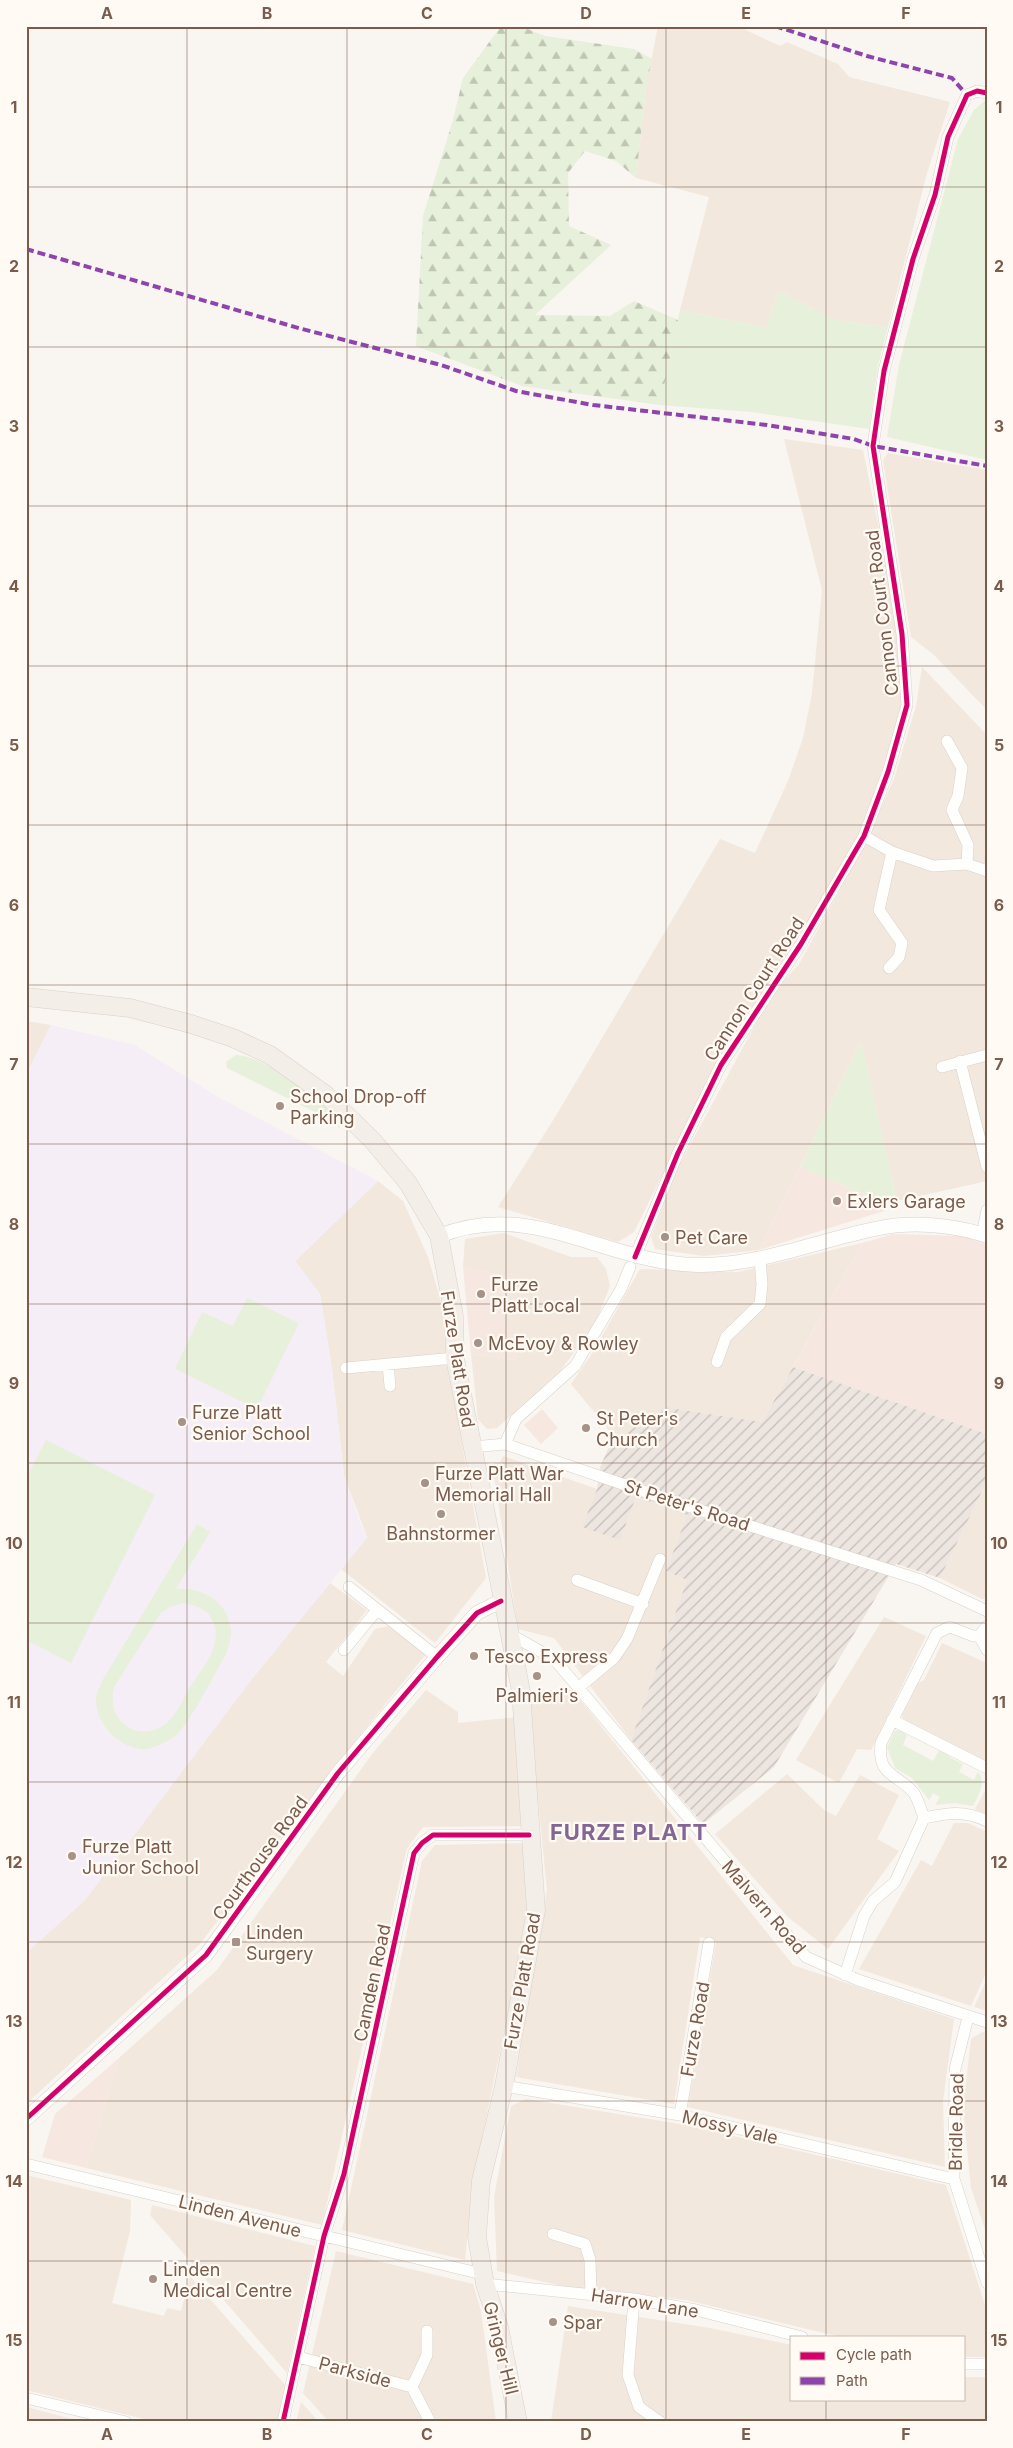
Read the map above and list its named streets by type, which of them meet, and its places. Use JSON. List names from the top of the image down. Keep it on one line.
{"streets":{"main road":["Furze Platt Road","Gringer Hill"],"street":["Cannon Court Road","St Peter's Road","Courthouse Road","Malvern Road","Camden Road","Furze Road","Bridle Road","Mossy Vale","Linden Avenue","Harrow Lane","Parkside"]},"crossings":[["Cannon Court Road","St Peter's Road"],["Furze Platt Road","St Peter's Road"],["Furze Platt Road","Courthouse Road"],["Furze Platt Road","Malvern Road"],["Furze Platt Road","Camden Road"],["Furze Platt Road","Mossy Vale"],["Furze Platt Road","Linden Avenue"],["Furze Platt Road","Harrow Lane"],["Furze Platt Road","Gringer Hill"],["Malvern Road","Bridle Road"],["Camden Road","Linden Avenue"],["Camden Road","Parkside"],["Furze Road","Mossy Vale"],["Bridle Road","Mossy Vale"],["Linden Avenue","Harrow Lane"],["Linden Avenue","Gringer Hill"],["Harrow Lane","Gringer Hill"]],"districts":["FURZE PLATT"],"places":{"other":["School Drop-off Parking","Exlers Garage","Pet Care","Furze Platt Local","McEvoy & Rowley","Furze Platt Senior School","St Peter's Church","Furze Platt War Memorial Hall","Bahnstormer","Tesco Express","Palmieri's","Furze Platt Junior School","Linden Medical Centre","Spar"],"transit":["Linden Surgery"]},"legend":["Cycle path","Path"],"grid":{"columns":["A","B","C","D","E","F"],"rows":["1","2","3","4","5","6","7","8","9","10","11","12","13","14","15"]}}
